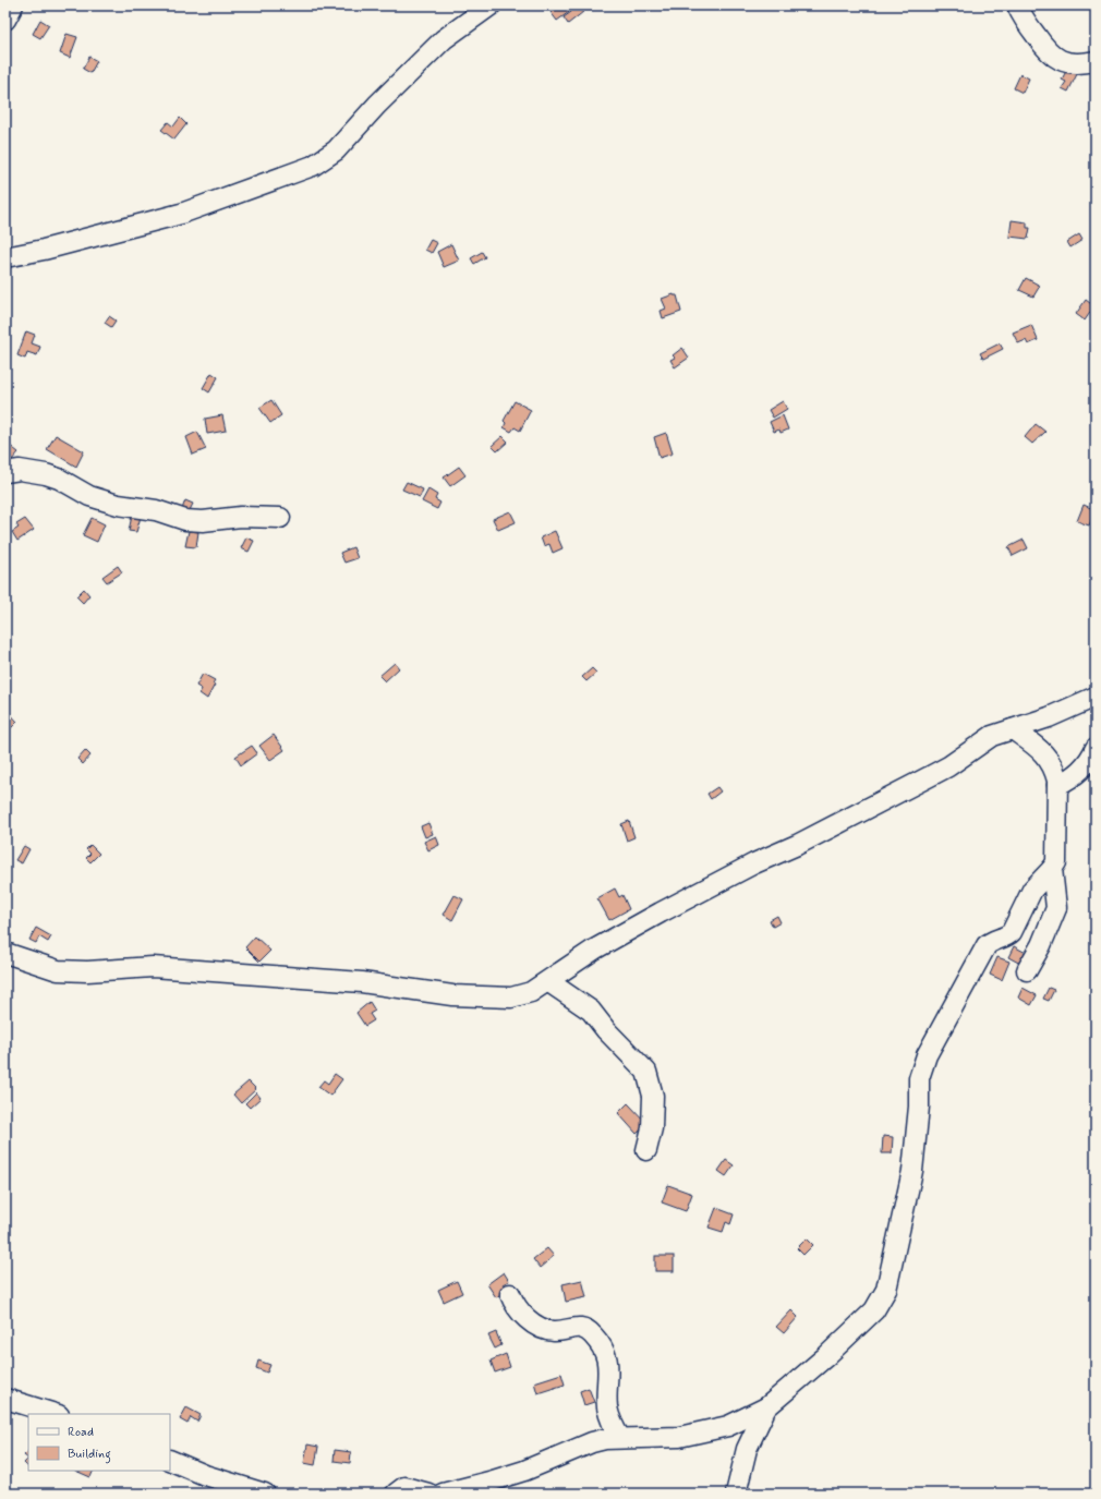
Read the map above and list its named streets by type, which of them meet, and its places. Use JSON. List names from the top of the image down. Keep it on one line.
{"legend":["Road","Building"]}
